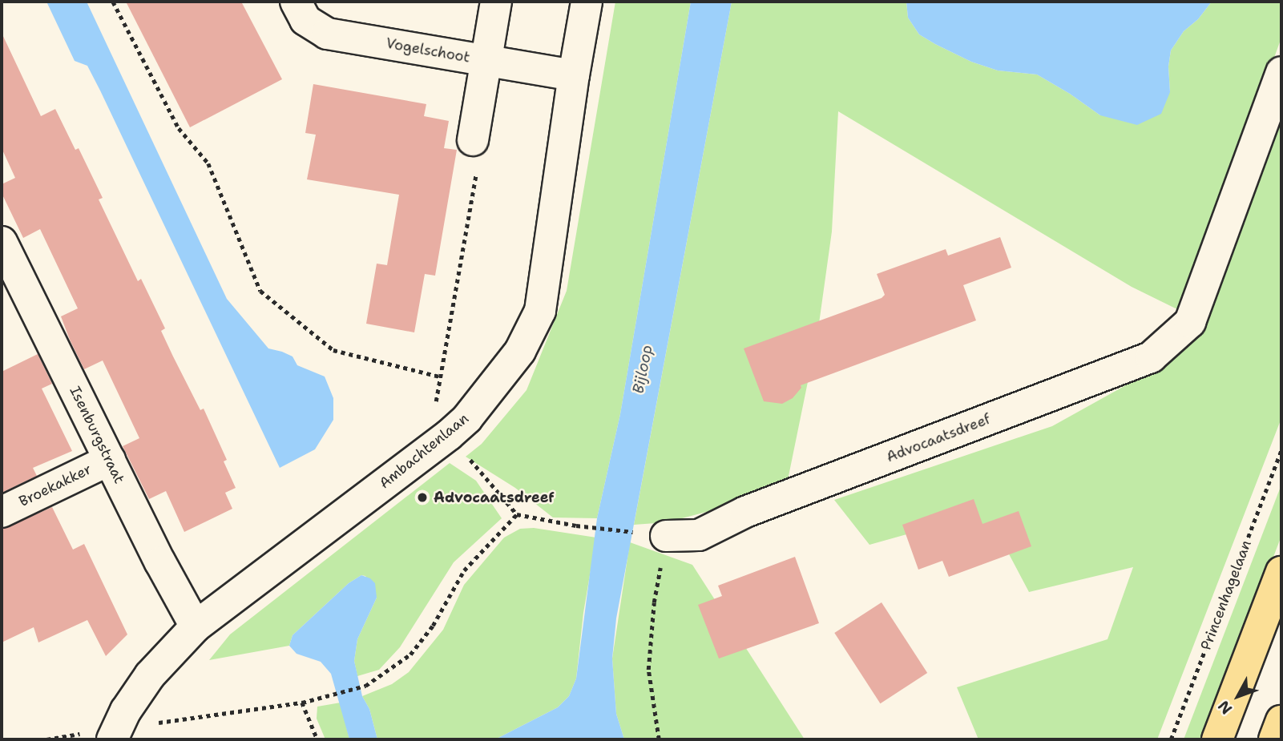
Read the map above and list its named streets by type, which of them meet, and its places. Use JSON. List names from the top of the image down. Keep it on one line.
{"streets":{"street":["Vogelschoot","Isenburgstraat","Advocaatsdreef","Ambachtenlaan","Broekakker"],"path":["Princenhagelaan"]},"crossings":[["Vogelschoot","Ambachtenlaan"],["Isenburgstraat","Ambachtenlaan"],["Isenburgstraat","Broekakker"]],"water":["Bijloop"],"places":["Advocaatsdreef"],"north":"bottom left"}
